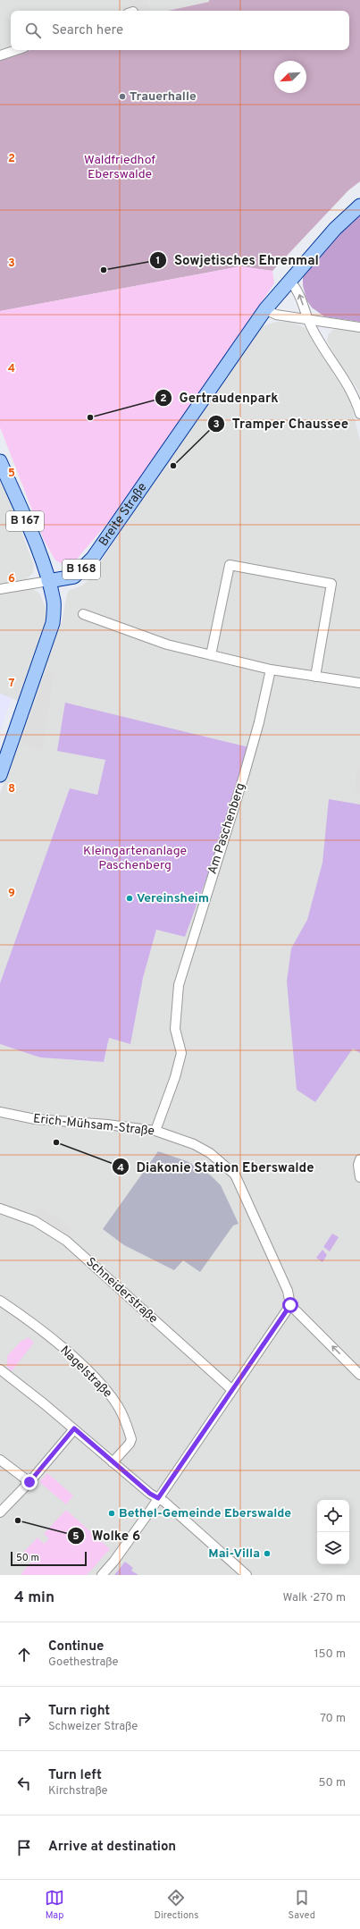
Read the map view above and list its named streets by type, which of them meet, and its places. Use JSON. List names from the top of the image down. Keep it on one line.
{"streets":{"main road":["Breite Straße","B 167","B 168"],"street":["Am Paschenberg","Erich-Mühsam-Straße","Schneiderstraße","Nagelstraße"]},"crossings":[["Breite Straße","B 167"],["Breite Straße","B 168"],["Am Paschenberg","Erich-Mühsam-Straße"]],"parks":["Waldfriedhof Eberswalde","Kleingartenanlage Paschenberg"],"places":["Trauerhalle","Sowjetisches Ehrenmal","Gertraudenpark","Tramper Chaussee","Vereinsheim","Diakonie Station Eberswalde","Bethel-Gemeinde Eberswalde","Wolke 6","Mai-Villa"],"scale_bar":"50 m","north":"bottom left","page":{"search":"Search here","scale":"50 m","heading":["4 min","Walk · 270 m"],"list":[["Continue","Goethestraße","150 m"],["Turn right","Schweizer Straße","70 m"],["Turn left","Kirchstraße","50 m"],"Arrive at destination"],"nav":["Map","Directions","Saved"]},"grid":{"rows":["2","3","4","5","6","7","8","9"]}}
